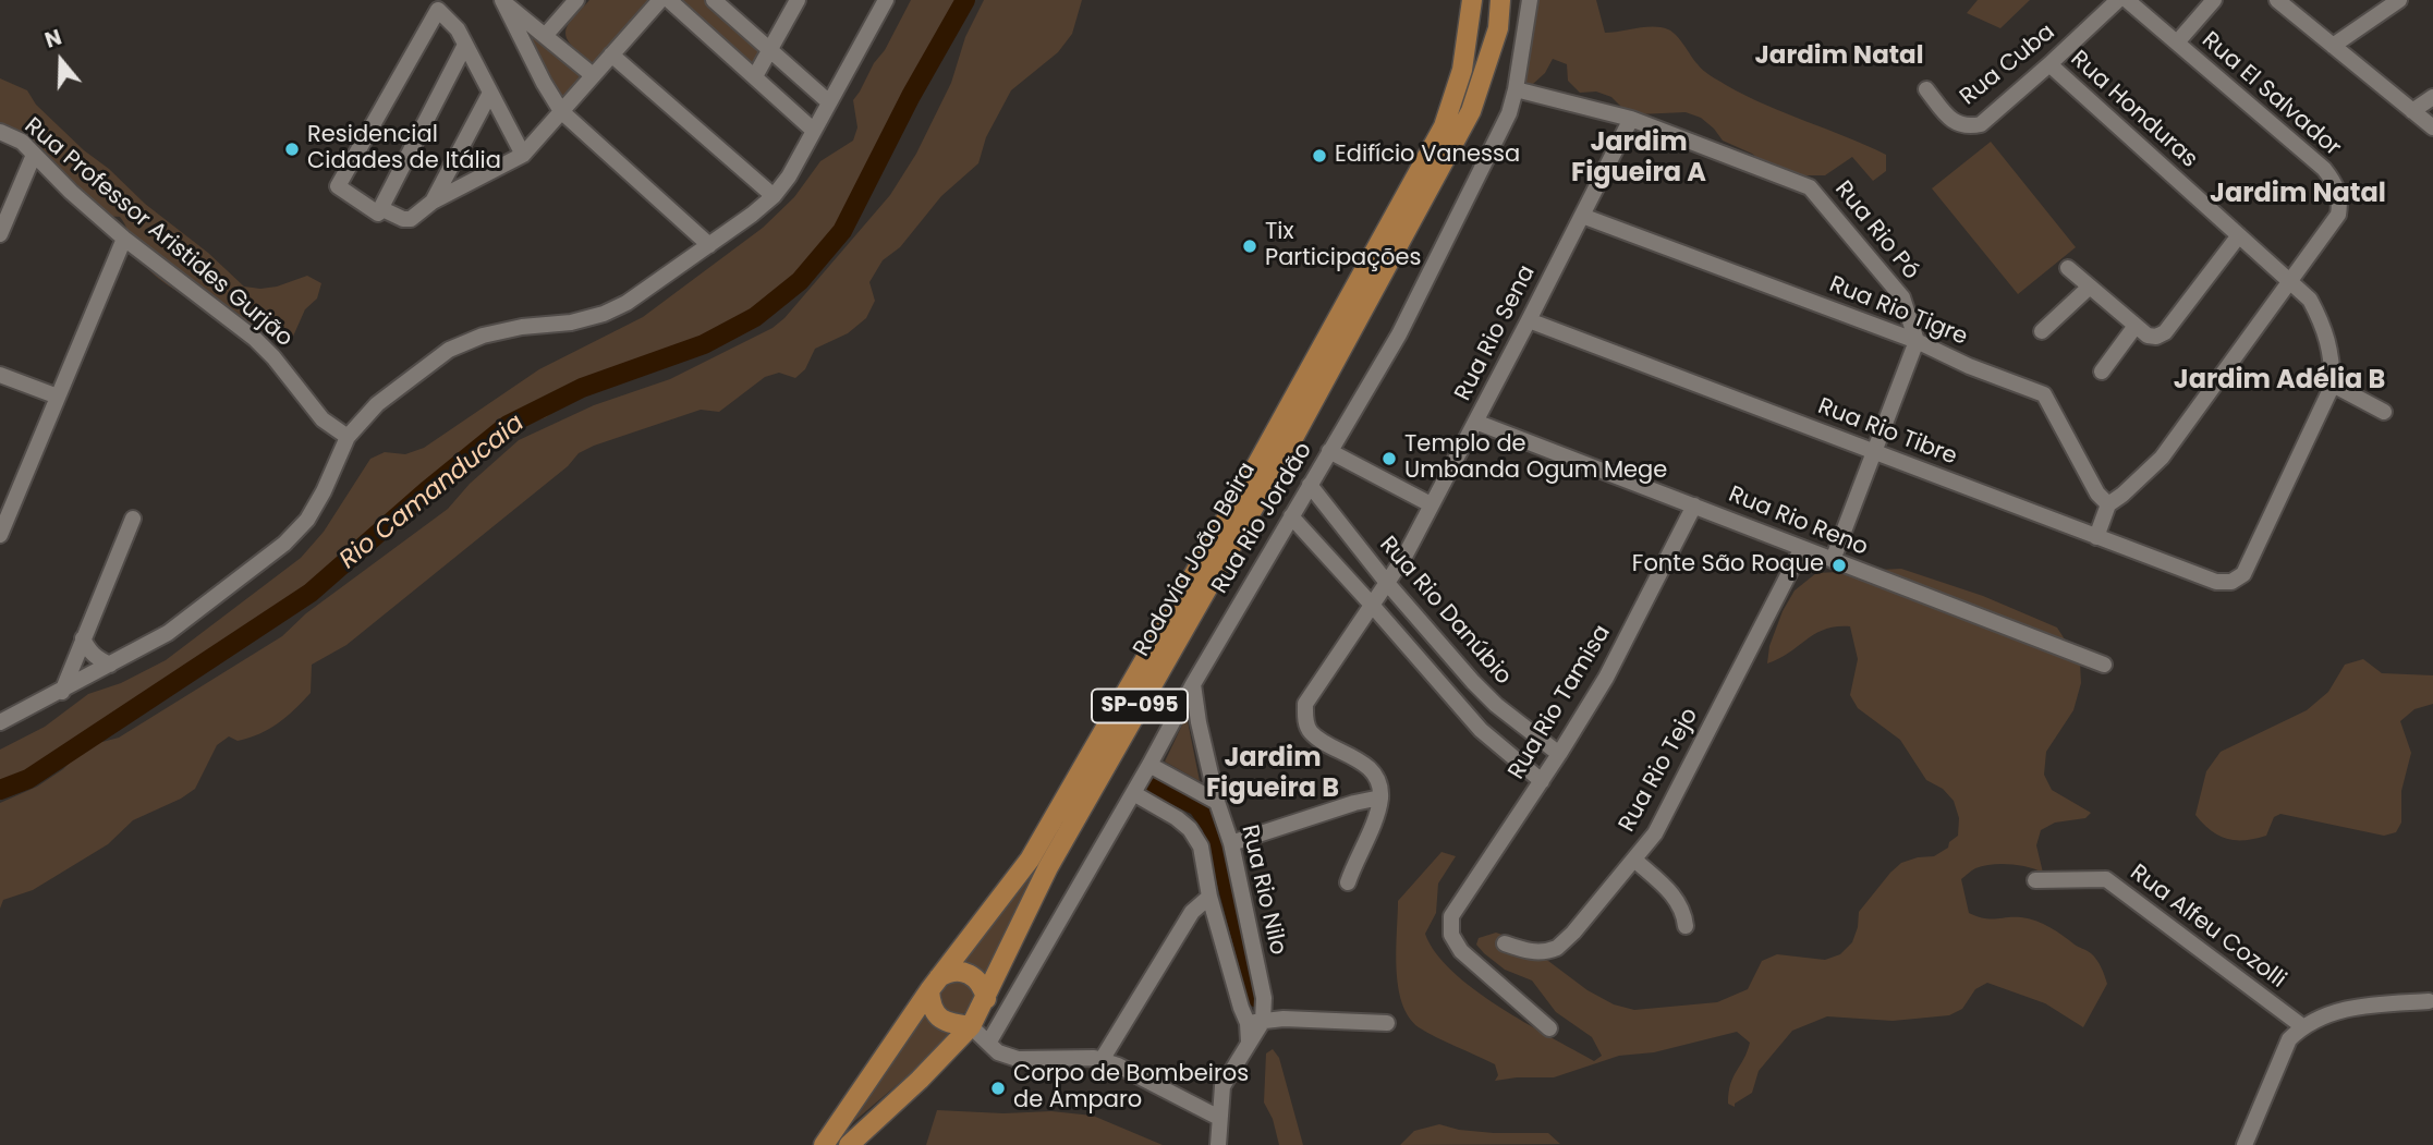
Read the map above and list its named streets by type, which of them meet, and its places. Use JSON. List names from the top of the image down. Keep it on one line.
{"streets":{"main road":["Rodovia João Beira","SP-095"],"street":["Rua Cuba","Rua El Salvador","Rua Honduras","Rua Rio Pó","Rua Professor Aristides Gurjão","Rua Rio Tigre","Rua Rio Sena","Rua Rio Tibre","Rua Rio Jordão","Rua Rio Reno","Rua Rio Danúbio","Rua Rio Tamisa","Rua Rio Tejo","Rua Rio Nilo","Rua Alfeu Cozolli"]},"crossings":[["Rua Cuba","Rua Honduras"],["Rua El Salvador","Rua Honduras"],["Rua Honduras","Rua Rio Tibre"],["Rua Rio Pó","Rua Rio Tigre"],["Rua Rio Pó","Rua Rio Sena"],["Rua Rio Pó","Rua Rio Jordão"],["Rua Rio Tigre","Rua Rio Sena"],["Rua Rio Sena","Rua Rio Tibre"],["Rua Rio Sena","Rua Rio Reno"],["Rua Rio Sena","Rua Rio Danúbio"],["Rua Rio Jordão","Rua Rio Danúbio"],["Rua Rio Jordão","Rua Rio Nilo"],["Rua Rio Reno","Rua Rio Tamisa"],["Rua Rio Reno","Rua Rio Tejo"],["Rua Rio Danúbio","Rua Rio Tamisa"]],"districts":["Jardim Natal","Jardim Figueira A","Jardim Natal","Jardim Adélia B","Jardim Figueira B"],"water":["Rio Camanducaia"],"places":["Residencial Cidades de Itália","Edifício Vanessa","Tix Participações","Templo de Umbanda Ogum Mege","Fonte São Roque","Corpo de Bombeiros de Amparo"],"north":"top"}
